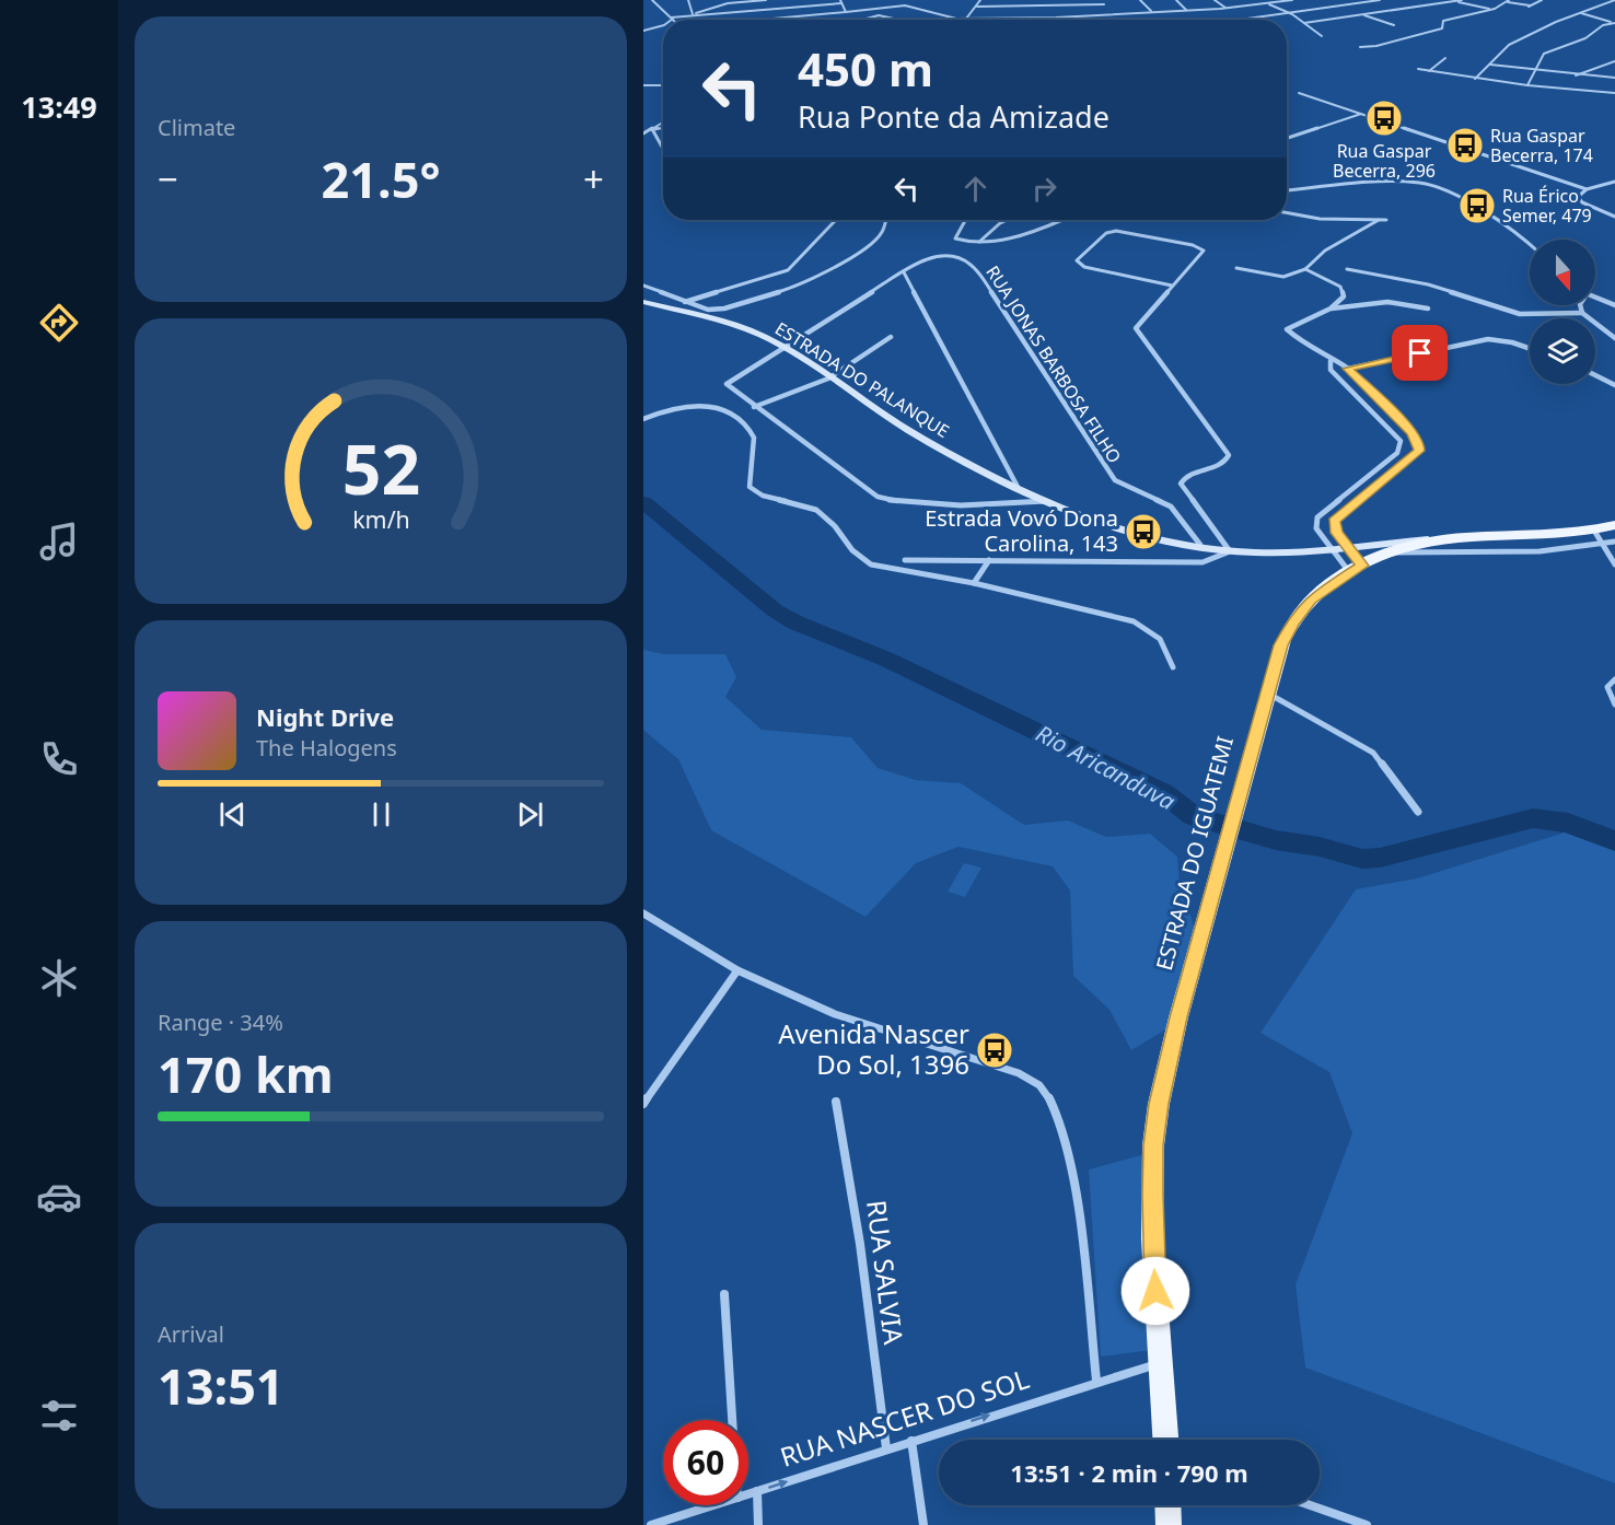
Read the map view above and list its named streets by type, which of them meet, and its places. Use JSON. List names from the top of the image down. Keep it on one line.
{"streets":{"main road":["ESTRADA DO IGUATEMI"],"street":["RUA JONAS BARBOSA FILHO","ESTRADA DO PALANQUE","RUA SALVIA","RUA NASCER DO SOL"]},"crossings":[["RUA JONAS BARBOSA FILHO","ESTRADA DO PALANQUE"],["ESTRADA DO PALANQUE","ESTRADA DO IGUATEMI"],["ESTRADA DO IGUATEMI","RUA NASCER DO SOL"],["RUA SALVIA","RUA NASCER DO SOL"]],"one_way":["RUA NASCER DO SOL"],"water":["Rio Aricanduva"],"places":{"bus stop":["Rua Gaspar Becerra, 296","Rua Gaspar Becerra, 174","Rua Érico Semer, 479","Estrada Vovó Dona Carolina, 143","Avenida Nascer Do Sol, 1396"]},"north":"bottom","page":{"tabs":"13:49","tile":["Climate",["Range · 34%","170 km"],["Arrival","13:51"]],"turn":["450 m","Rua Ponte da Amizade"],"heat":["−","21.5°","+"],"song":["Night Drive","The Halogens"],"limit":"60","trip":"13:51 · 2 min · 790 m","gauge":["52","km/h"]}}
